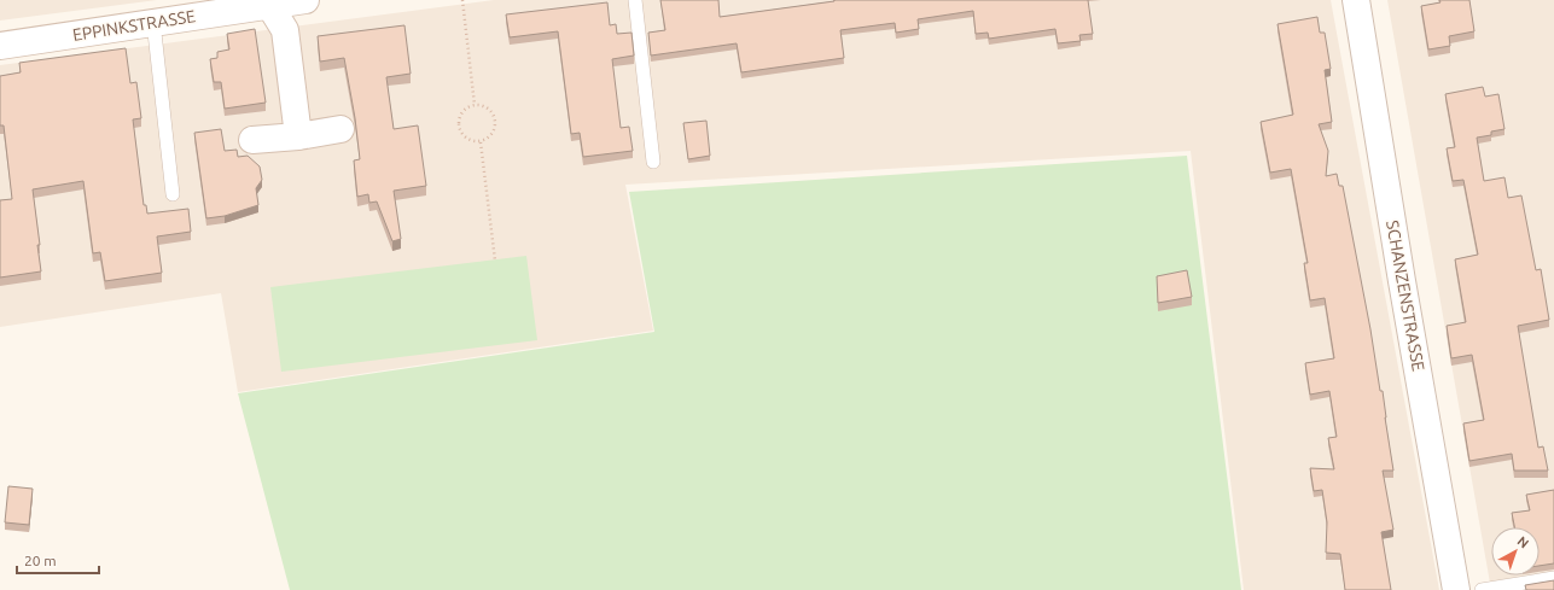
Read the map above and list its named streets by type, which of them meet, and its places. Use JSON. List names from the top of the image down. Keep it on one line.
{"streets":{"street":["EPPINKSTRASSE","SCHANZENSTRASSE"]},"scale_bar":"20 m","north":"top right"}
